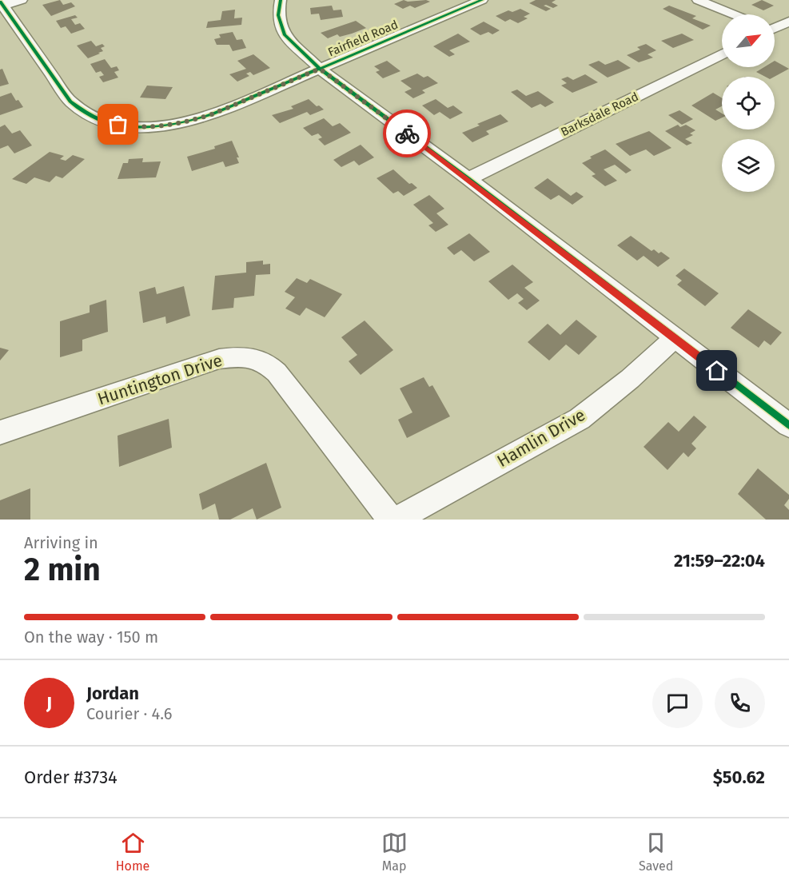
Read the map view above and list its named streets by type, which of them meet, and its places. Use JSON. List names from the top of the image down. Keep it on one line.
{"streets":{"street":["Fairfield Road","Barksdale Road","Huntington Drive","Hamlin Drive"]},"north":"top right","page":{"heading":["2 min","Arriving in","21:59–22:04"],"panel":["Jordan","Courier · 4.6","Order #3734","$50.62"],"bar":"On the way · 150 m","round":"J","tabs":["Home","Map","Saved"]}}
